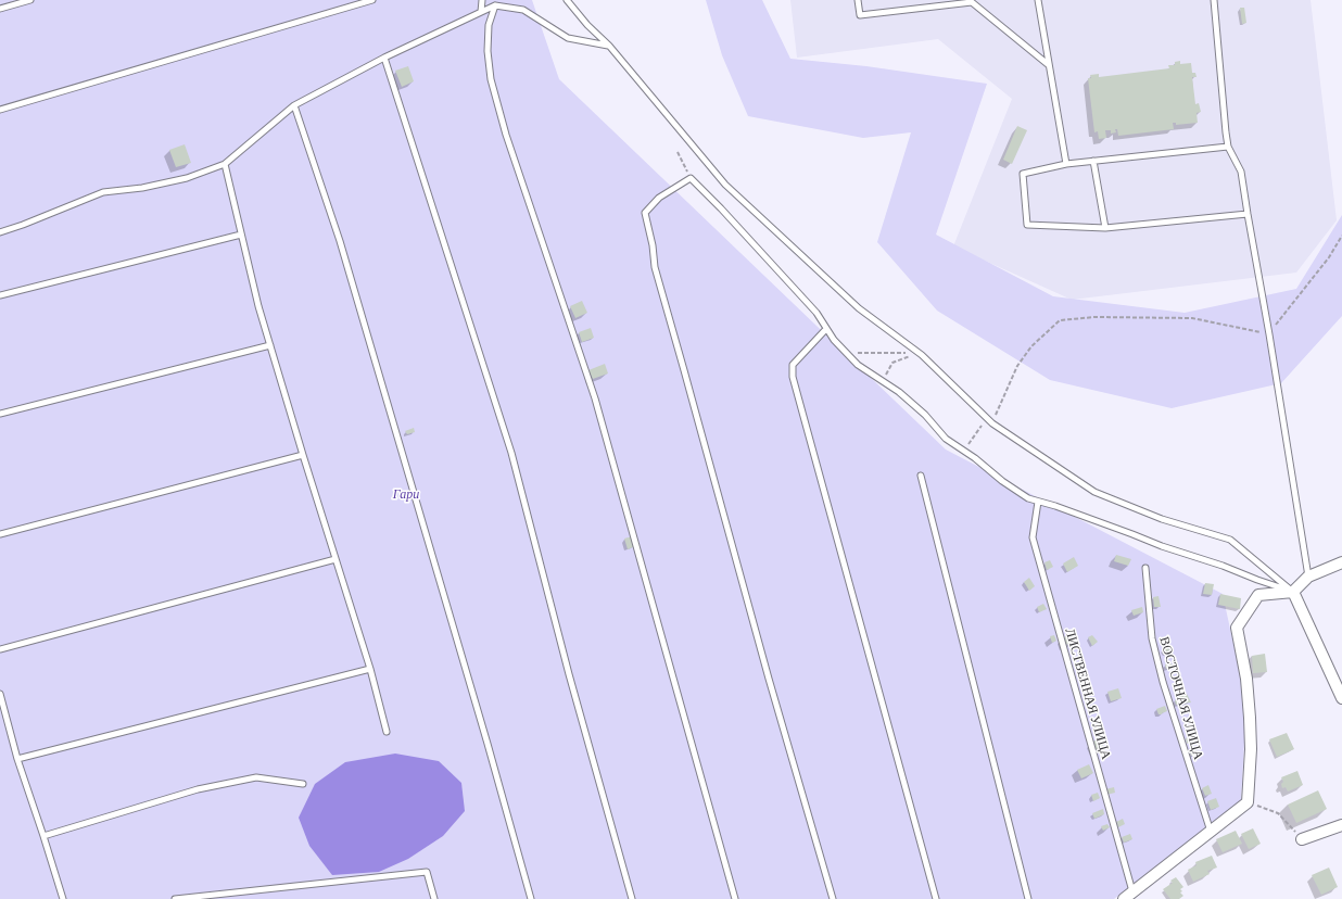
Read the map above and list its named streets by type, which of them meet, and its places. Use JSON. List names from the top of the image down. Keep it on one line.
{"streets":{"lane":["ЛИСТВЕННАЯ УЛИЦА","ВОСТОЧНАЯ УЛИЦА"]},"parks":["Гари"]}
